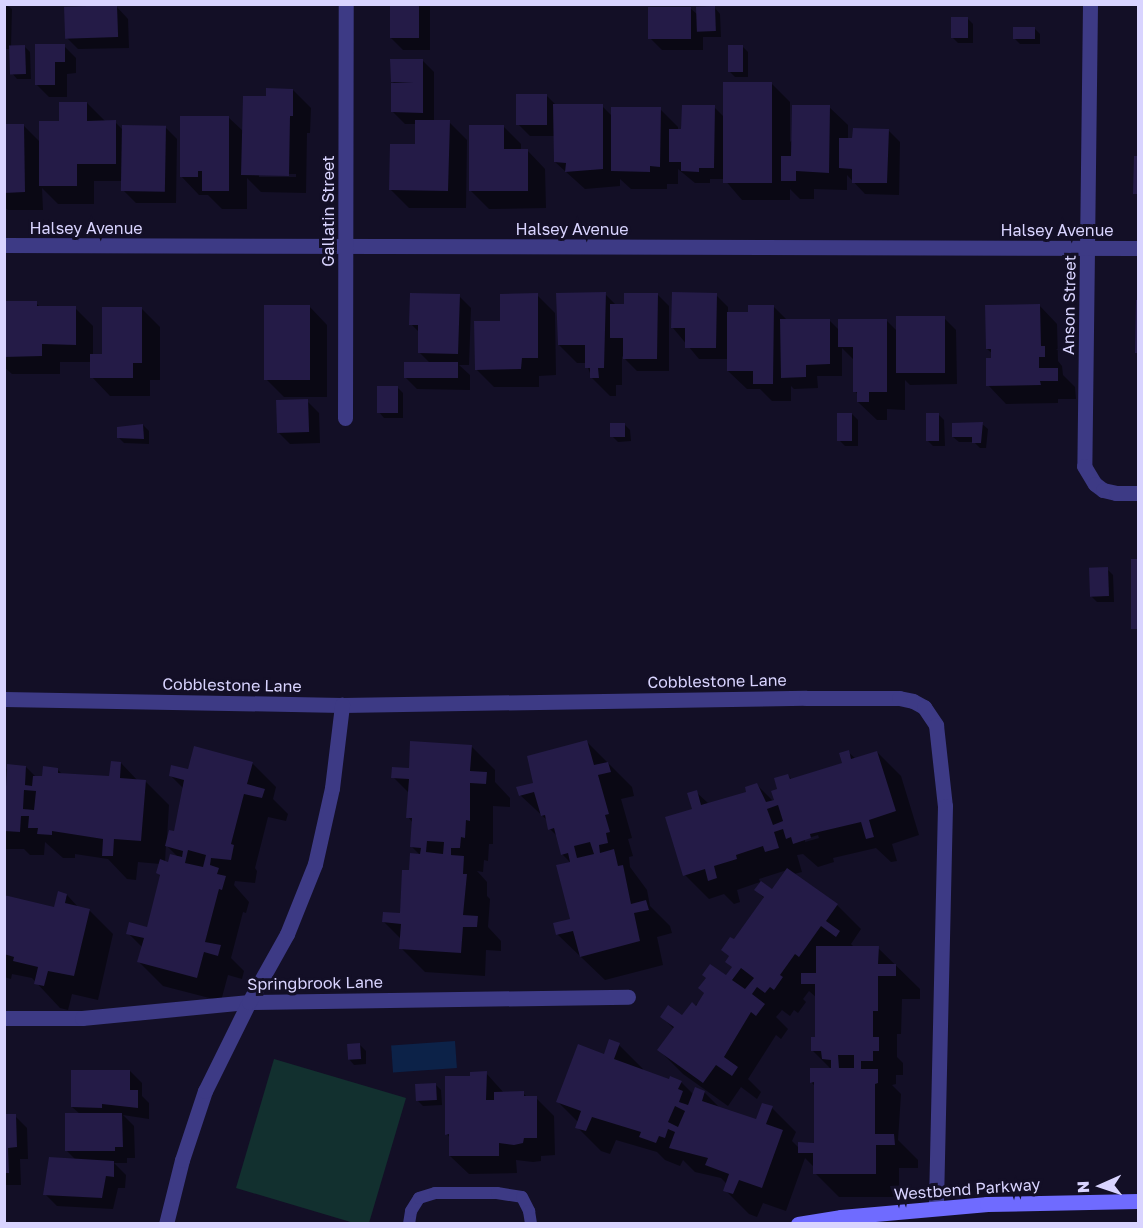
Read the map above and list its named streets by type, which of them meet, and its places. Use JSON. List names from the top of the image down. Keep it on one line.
{"streets":{"street":["Gallatin Street","Halsey Avenue","Anson Street","Cobblestone Lane","Springbrook Lane","Westbend Parkway"]},"crossings":[["Gallatin Street","Halsey Avenue"],["Halsey Avenue","Anson Street"],["Cobblestone Lane","Westbend Parkway"]],"north":"left"}
